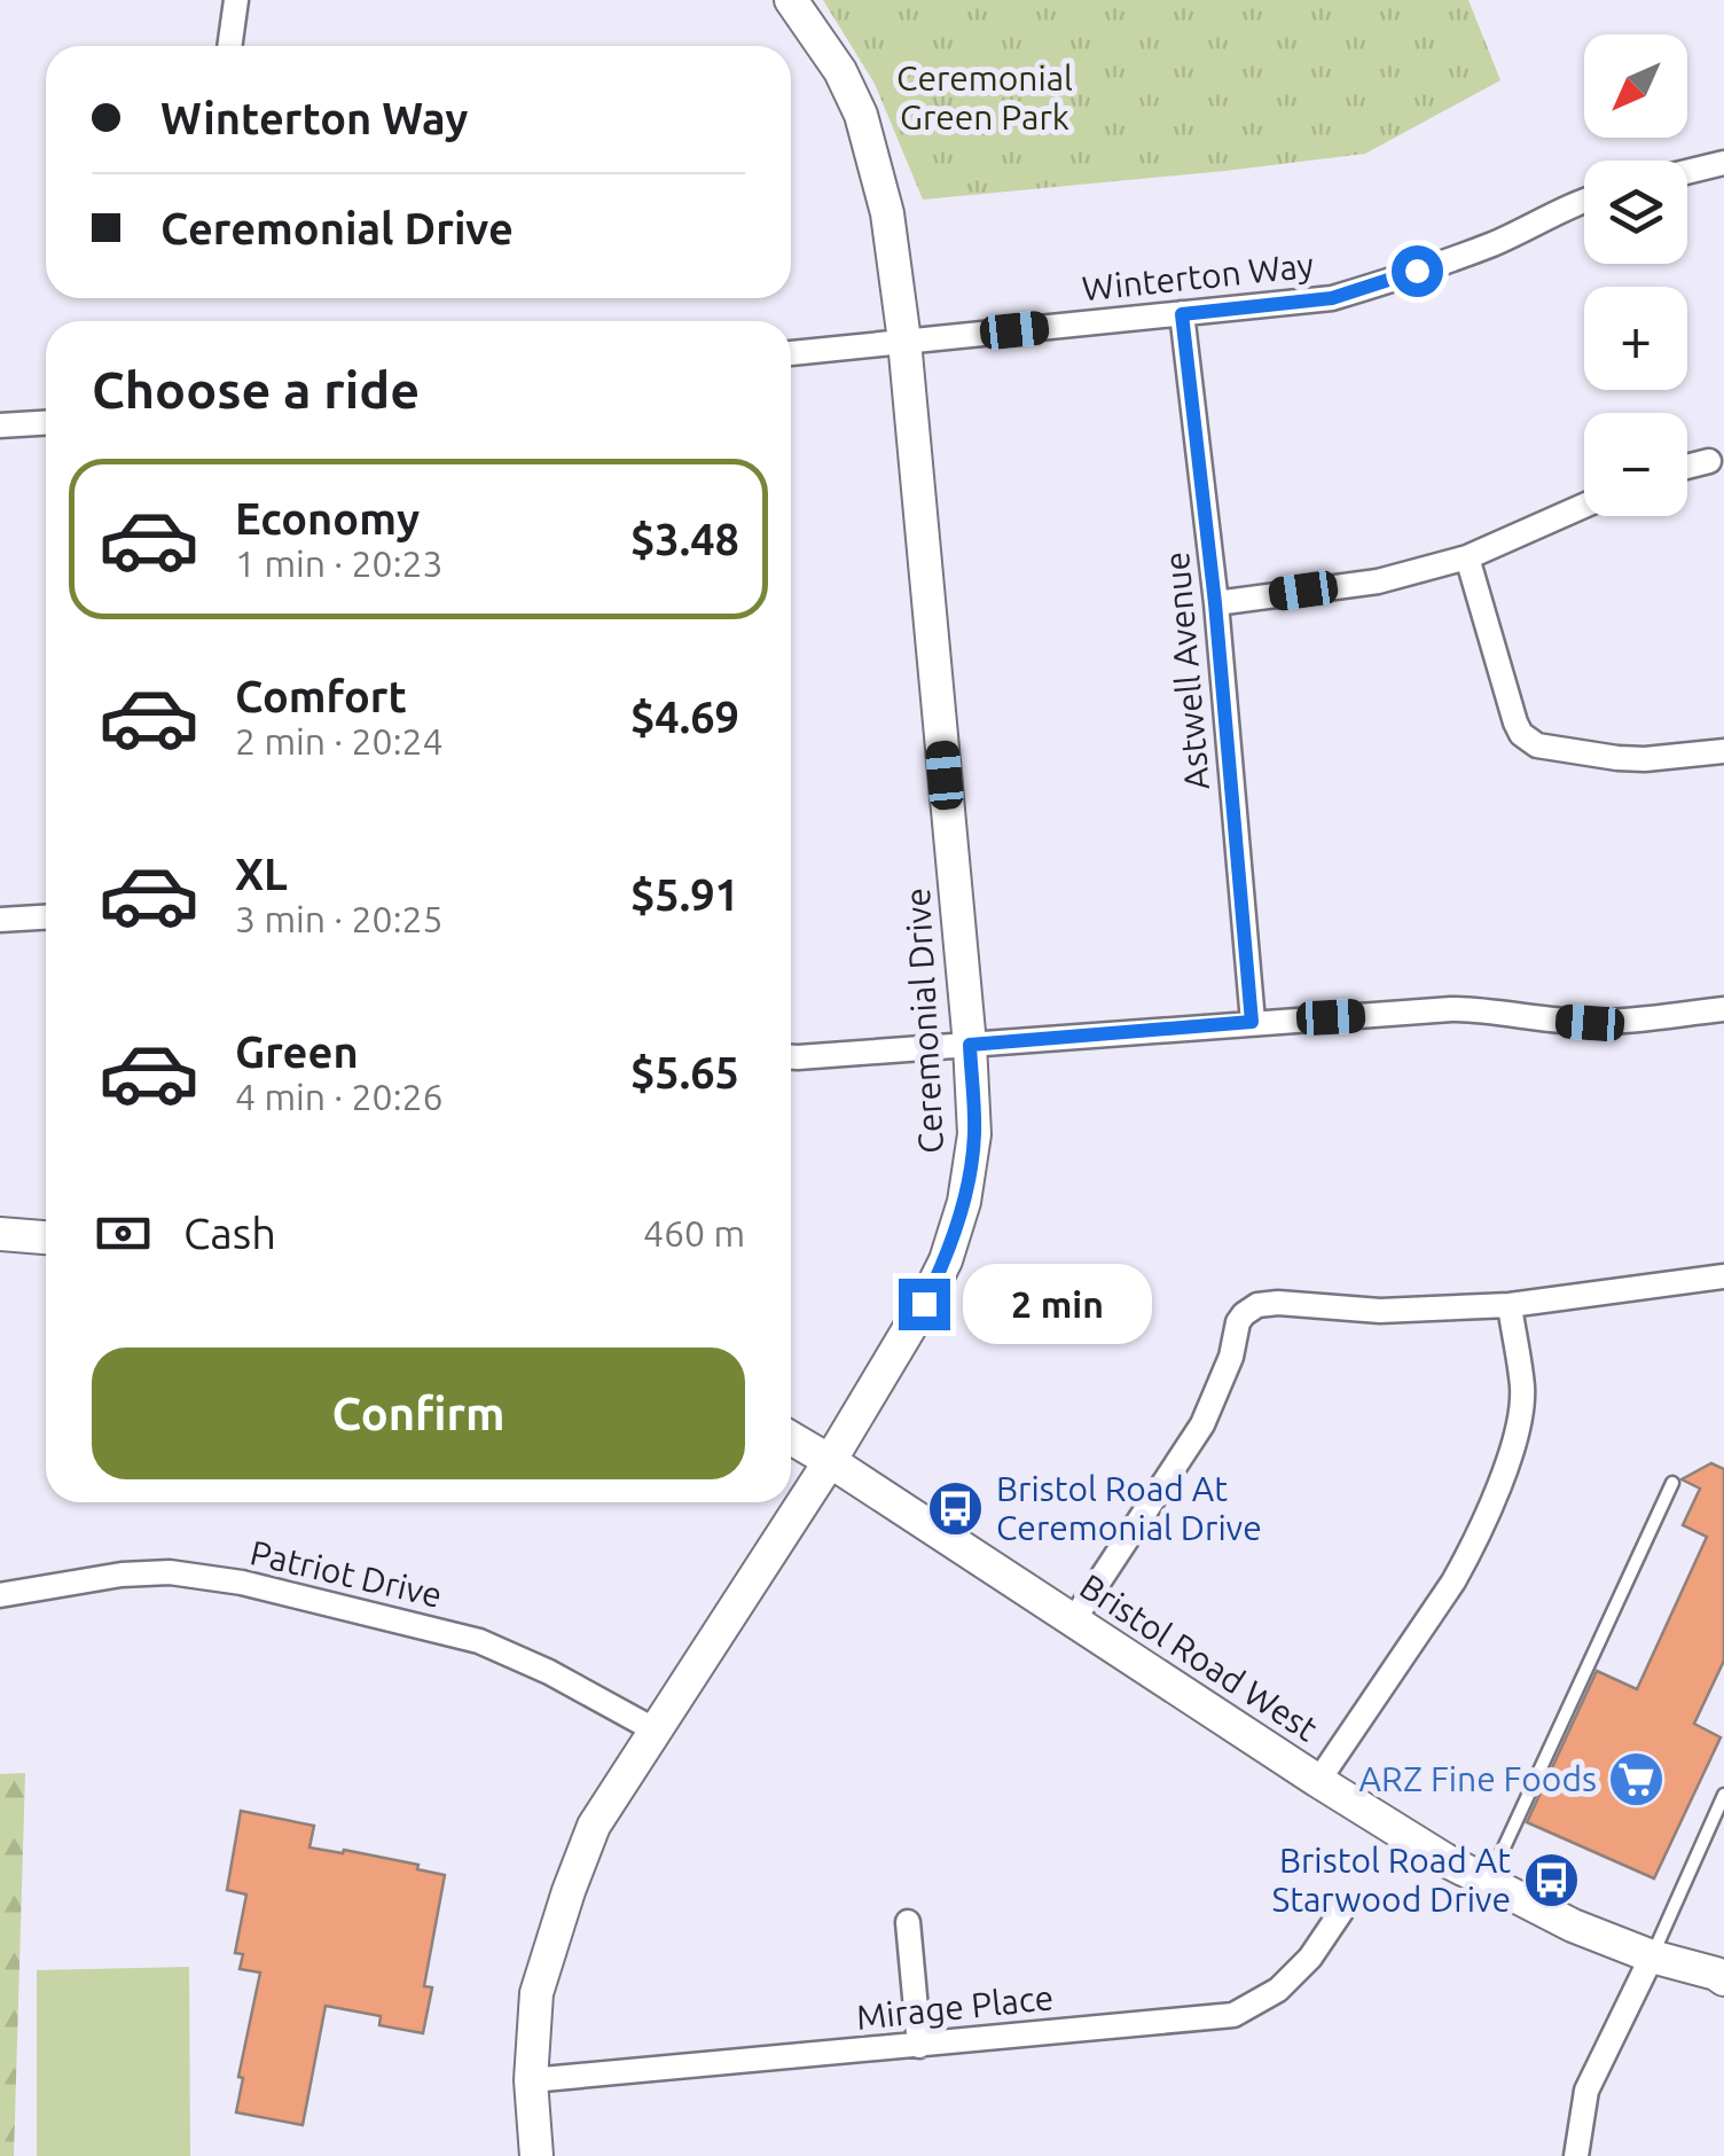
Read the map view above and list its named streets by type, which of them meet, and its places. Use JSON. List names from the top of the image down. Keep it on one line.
{"streets":{"street":["Winterton Way","Astwell Avenue","Ceremonial Drive","Patriot Drive","Bristol Road West","Mirage Place"]},"crossings":[["Winterton Way","Astwell Avenue"],["Winterton Way","Ceremonial Drive"],["Ceremonial Drive","Patriot Drive"],["Ceremonial Drive","Bristol Road West"],["Ceremonial Drive","Mirage Place"]],"parks":["Ceremonial Green Park"],"places":{"bus stop":["Bristol Road At Ceremonial Drive","Bristol Road At Starwood Drive"],"supermarket":["ARZ Fine Foods"]},"north":"bottom left","page":{"map_buttons":["+","−"],"banner":["Winterton Way","Ceremonial Drive"],"heading":"Choose a ride","list":[{"name":"Economy","note":"1 min · 20:23","value":"$3.48"},{"name":"Comfort","note":"2 min · 20:24","value":"$4.69"},{"name":"XL","note":"3 min · 20:25","value":"$5.91"},{"name":"Green","note":"4 min · 20:26","value":"$5.65"}],"pay":["Cash","460 m"],"bubble":"2 min","buttons":"Confirm"}}
